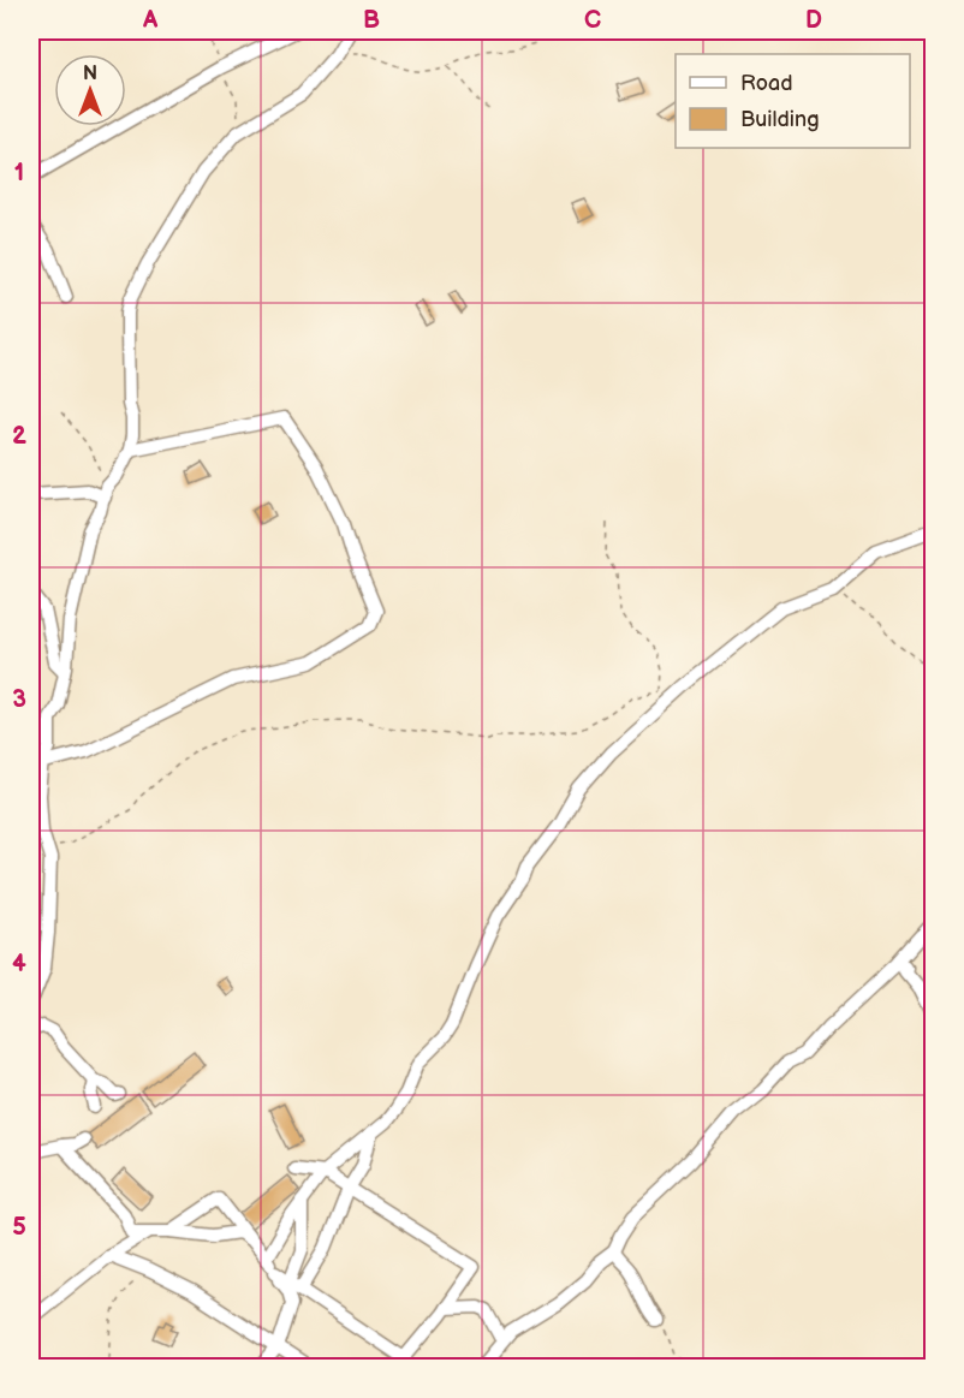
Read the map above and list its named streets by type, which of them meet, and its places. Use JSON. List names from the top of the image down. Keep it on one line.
{"legend":["Road","Building"],"north":"top","grid":{"columns":["A","B","C","D"],"rows":["1","2","3","4","5"]}}
